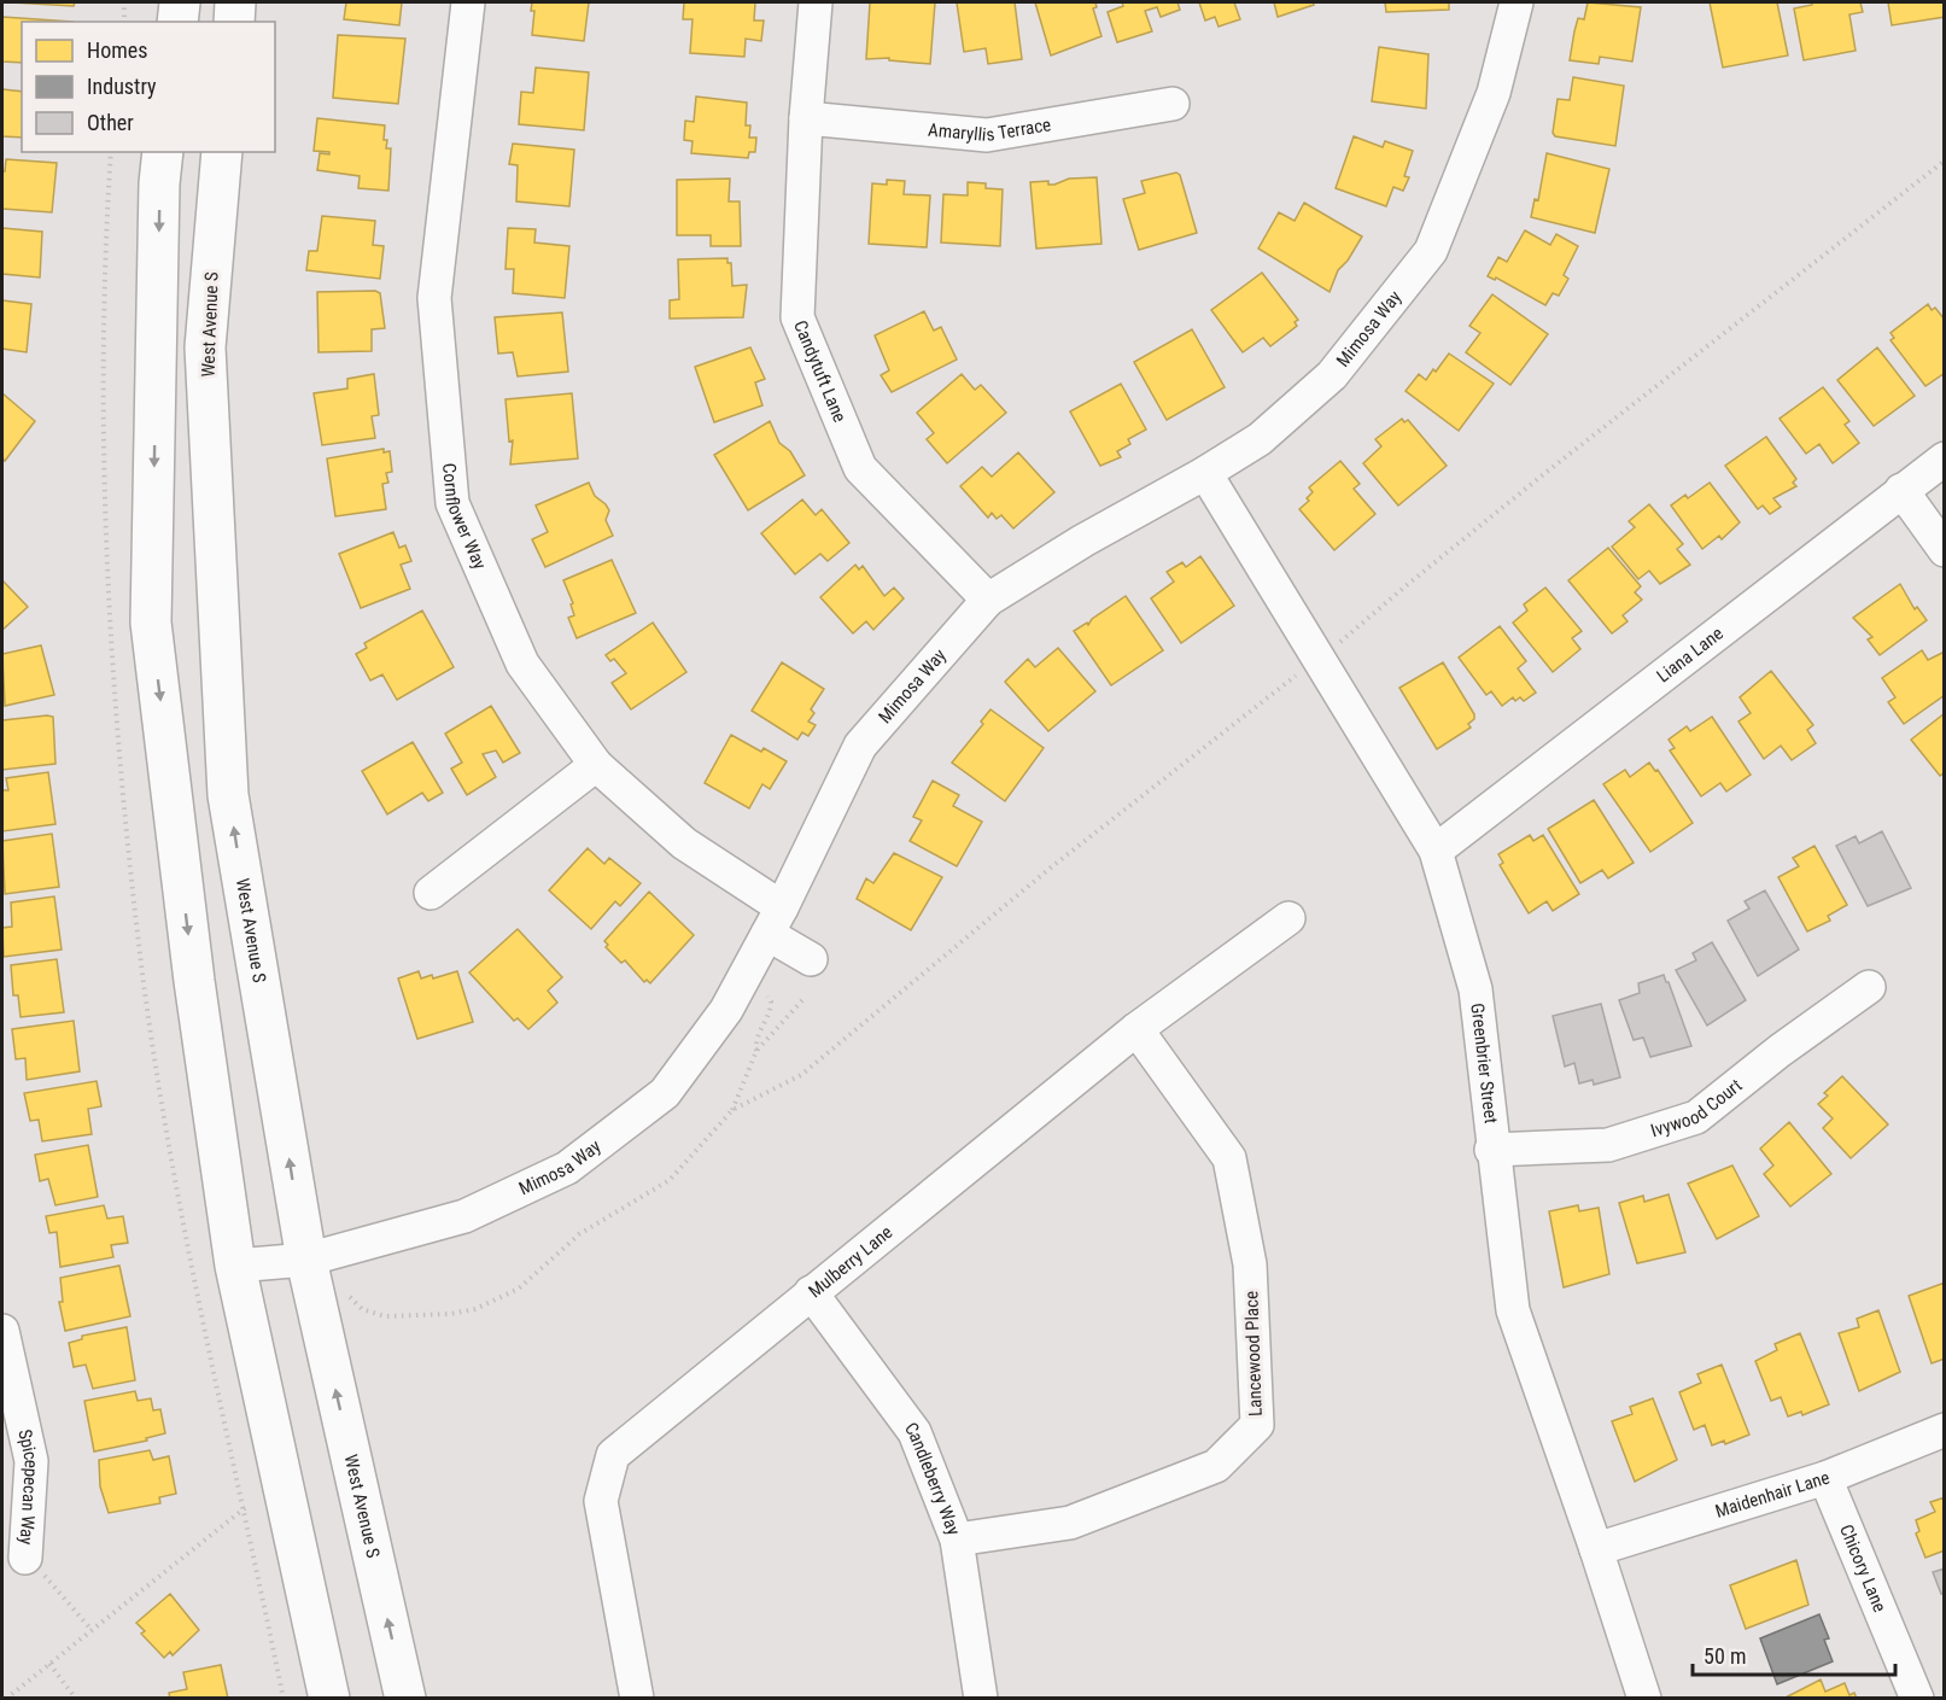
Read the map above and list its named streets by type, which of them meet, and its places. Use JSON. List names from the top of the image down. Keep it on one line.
{"streets":{"street":["Amaryllis Terrace","West Avenue S","Mimosa Way","Candytuft Lane","Cornflower Way","Liana Lane","Greenbrier Street","Ivywood Court","Mulberry Lane","Lancewood Place","Candleberry Way","Spicepecan Way","Maidenhair Lane","Chicory Lane"]},"crossings":[["Amaryllis Terrace","Candytuft Lane"],["West Avenue S","Mimosa Way"],["Mimosa Way","Candytuft Lane"],["Mimosa Way","Cornflower Way"],["Mimosa Way","Greenbrier Street"],["Liana Lane","Greenbrier Street"],["Greenbrier Street","Ivywood Court"],["Greenbrier Street","Maidenhair Lane"],["Mulberry Lane","Lancewood Place"],["Mulberry Lane","Candleberry Way"],["Lancewood Place","Candleberry Way"],["Maidenhair Lane","Chicory Lane"]],"legend":["Homes","Industry","Other"],"scale_bar":"50 m"}
